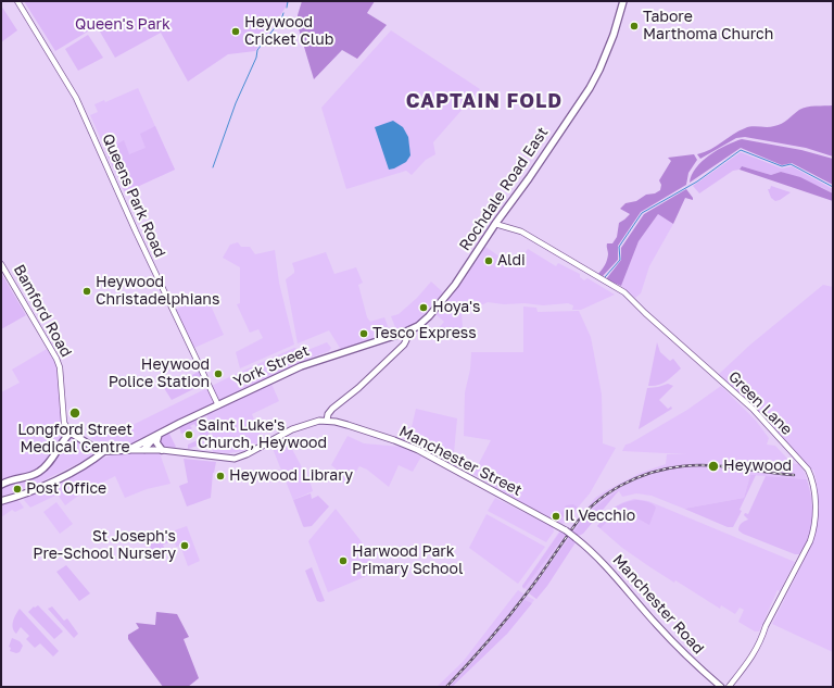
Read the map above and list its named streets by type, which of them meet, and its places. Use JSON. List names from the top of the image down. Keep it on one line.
{"streets":{"highway":["Rochdale Road East","York Street"],"main road":["Manchester Street","Manchester Road"],"street":["Queens Park Road","Bamford Road","Green Lane"]},"crossings":[["Rochdale Road East","York Street"],["Rochdale Road East","Green Lane"],["Queens Park Road","York Street"],["Manchester Street","Manchester Road"]],"districts":["CAPTAIN FOLD"],"parks":["Queen's Park"],"places":["Tabore Marthoma Church","Heywood Cricket Club","Aldi","Heywood Christadelphians","Hoya's","Tesco Express","Heywood Police Station","Longford Street Medical Centre","Saint Luke's Church, Heywood","Heywood","Heywood Library","Post Office","Il Vecchio","St Joseph's Pre-School Nursery","Harwood Park Primary School"]}
